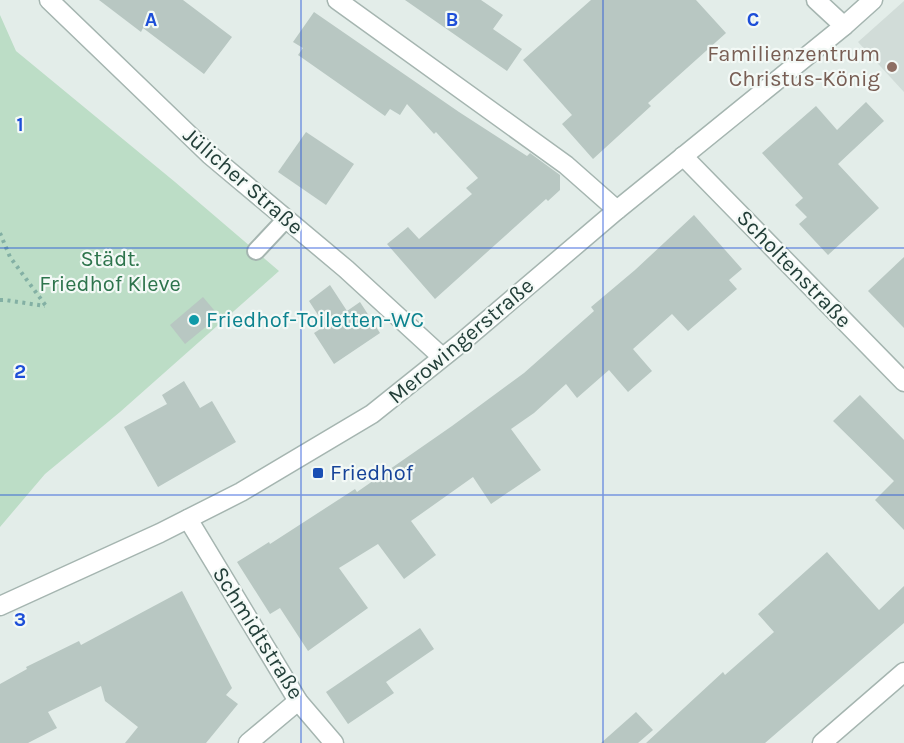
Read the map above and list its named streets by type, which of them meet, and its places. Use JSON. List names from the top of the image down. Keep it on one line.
{"streets":{"street":["Jülicher Straße","Scholtenstraße","Merowingerstraße","Schmidtstraße"]},"crossings":[["Jülicher Straße","Merowingerstraße"],["Scholtenstraße","Merowingerstraße"],["Merowingerstraße","Schmidtstraße"]],"parks":["Städt. Friedhof Kleve"],"places":{"other":["Familienzentrum Christus-König","Friedhof-Toiletten-WC"],"transit":["Friedhof"]},"grid":{"columns":["A","B","C"],"rows":["1","2","3"]}}
